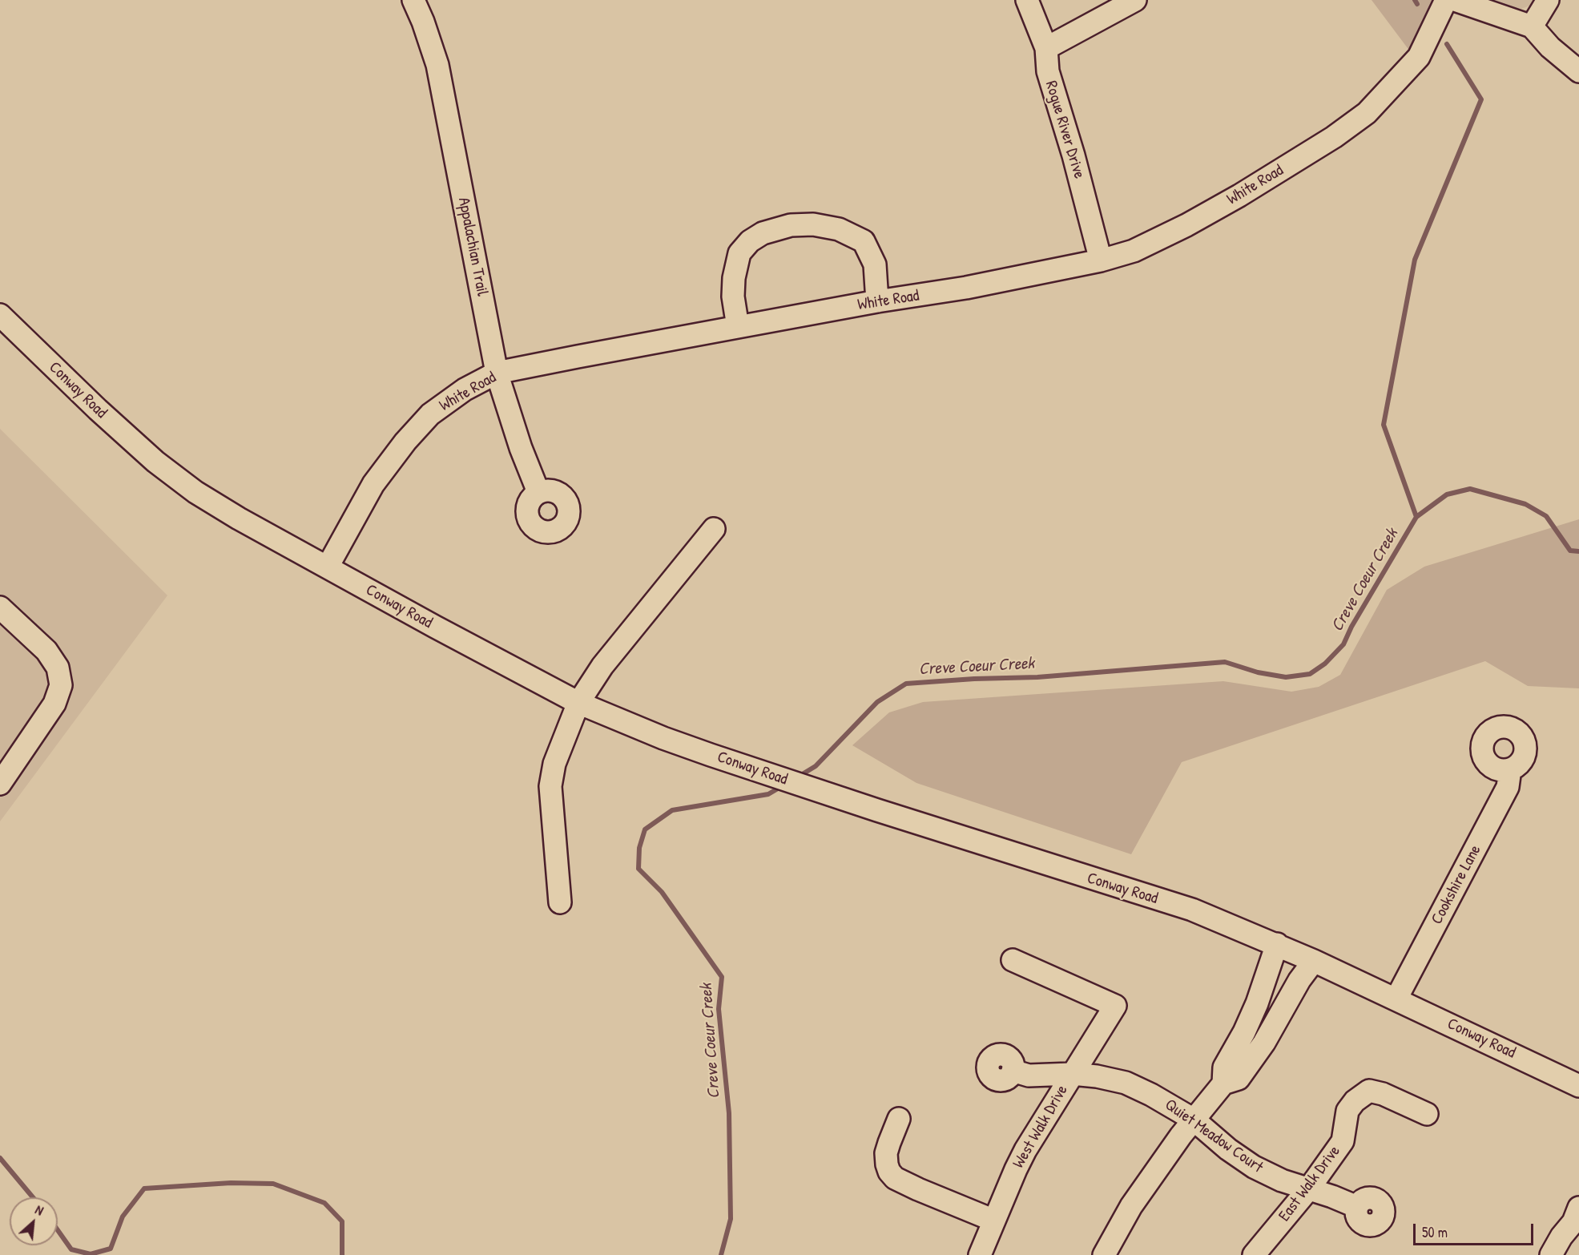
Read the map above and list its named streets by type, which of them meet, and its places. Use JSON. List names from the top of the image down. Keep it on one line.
{"streets":{"street":["Rogue River Drive","White Road","Appalachian Trail","Conway Road","Cookshire Lane","West Walk Drive","Quiet Meadow Court","East Walk Drive"]},"crossings":[["Rogue River Drive","White Road"],["White Road","Appalachian Trail"],["White Road","Conway Road"],["Conway Road","Cookshire Lane"],["West Walk Drive","Quiet Meadow Court"],["Quiet Meadow Court","East Walk Drive"]],"water":["Creve Coeur Creek"],"scale_bar":"50 m","north":"top right"}
